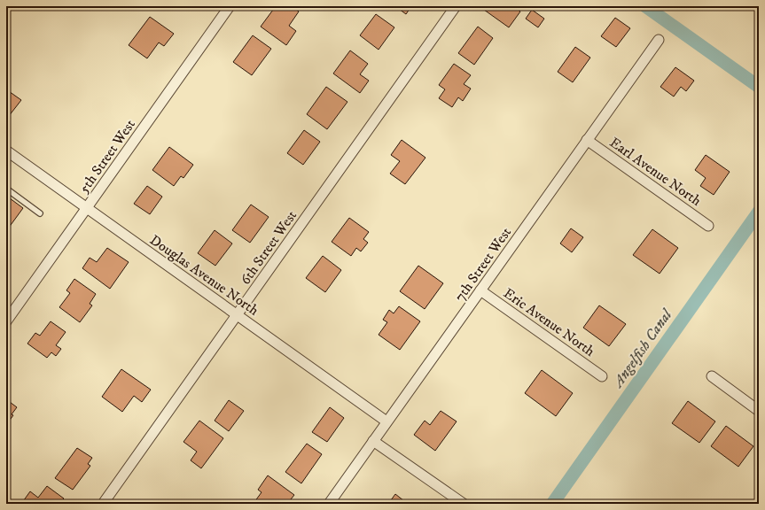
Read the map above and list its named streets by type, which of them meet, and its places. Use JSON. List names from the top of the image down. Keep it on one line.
{"streets":{"street":["5th Street West","Earl Avenue North","6th Street West","7th Street West","Douglas Avenue North","Eric Avenue North"]},"crossings":[["5th Street West","Douglas Avenue North"],["Earl Avenue North","7th Street West"],["6th Street West","Douglas Avenue North"],["7th Street West","Douglas Avenue North"],["7th Street West","Eric Avenue North"]],"water":["Angelfish Canal"]}
